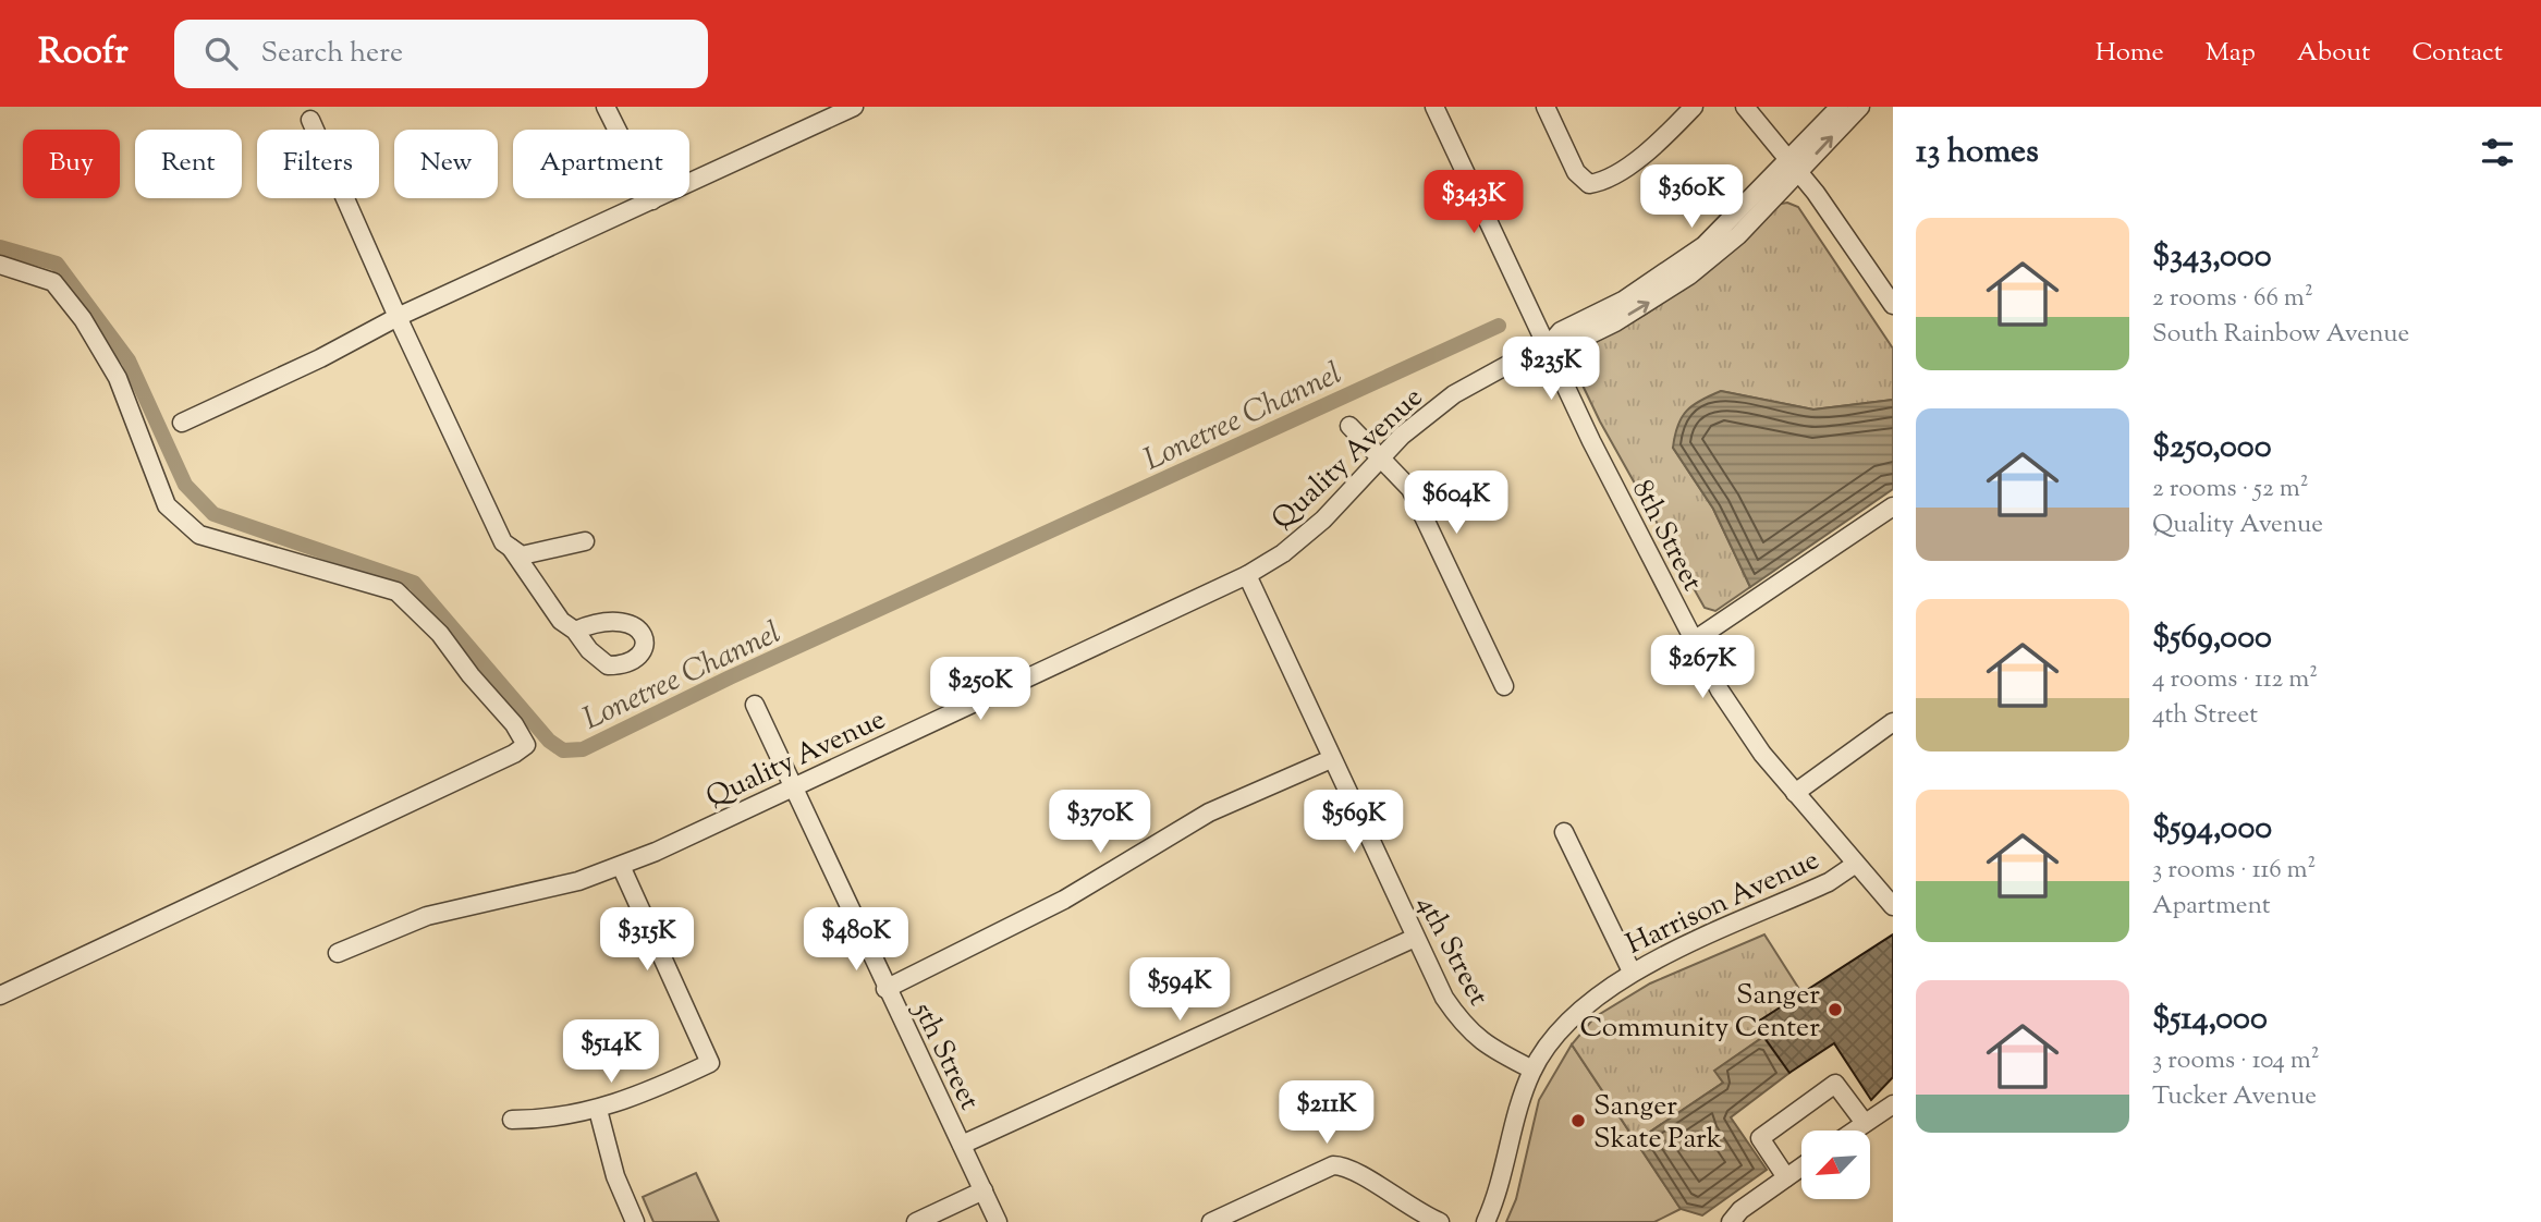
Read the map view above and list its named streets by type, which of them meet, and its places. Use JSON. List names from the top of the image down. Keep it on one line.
{"streets":{"street":["Quality Avenue","8th Street","Harrison Avenue","4th Street","5th Street"]},"crossings":[["Quality Avenue","8th Street"],["Quality Avenue","4th Street"],["Quality Avenue","5th Street"],["8th Street","Harrison Avenue"],["Harrison Avenue","4th Street"]],"water":["Lonetree Channel"],"places":["Sanger Community Center","Sanger Skate Park"],"north":"bottom left","page":{"header":"Roofr","search":"Search here","nav":["Home","Map","About","Contact"],"heading":"13 homes","chip":["Buy","Rent","Filters","New","Apartment"],"price":["$360K","$343K","$235K","$604K","$267K","$250K","$370K","$569K","$315K","$480K","$594K","$514K","$211K"],"list":[{"name":"$343,000","note":"2 rooms · 66 m² · South Rainbow Avenue"},{"name":"$250,000","note":"2 rooms · 52 m² · Quality Avenue"},{"name":"$569,000","note":"4 rooms · 112 m² · 4th Street"},{"name":"$594,000","note":"3 rooms · 116 m² · Apartment"},{"name":"$514,000","note":"3 rooms · 104 m² · Tucker Avenue"}]}}
